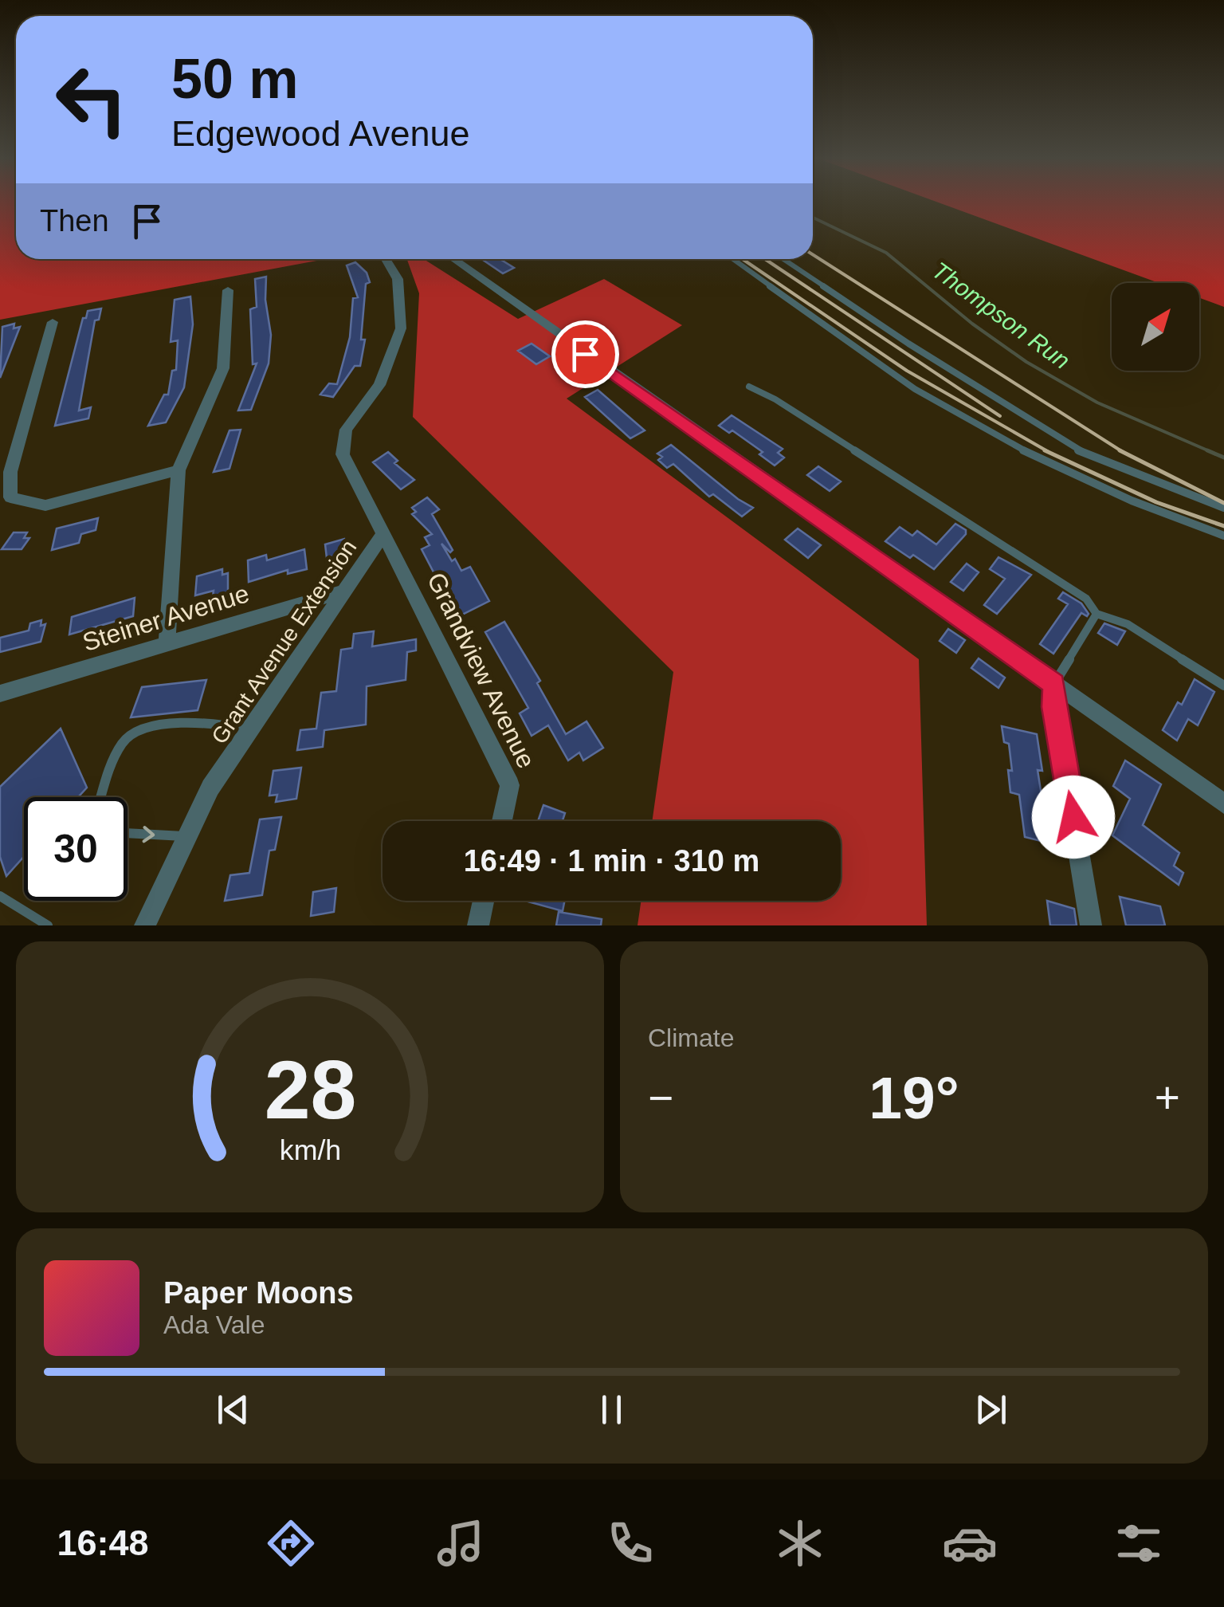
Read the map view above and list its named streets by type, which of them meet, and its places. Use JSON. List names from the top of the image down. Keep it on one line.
{"streets":{"street":["Steiner Avenue","Grant Avenue Extension","Grandview Avenue"]},"crossings":[["Steiner Avenue","Grant Avenue Extension"],["Grant Avenue Extension","Grandview Avenue"]],"water":["Thompson Run"],"north":"top right","page":{"turn":["50 m","Edgewood Avenue"],"then":"Then","limit":"30","trip":"16:49 · 1 min · 310 m","tile":"Climate","heat":["−","19°","+"],"song":["Paper Moons","Ada Vale"],"tabs":"16:48","gauge":["28","km/h"]}}
